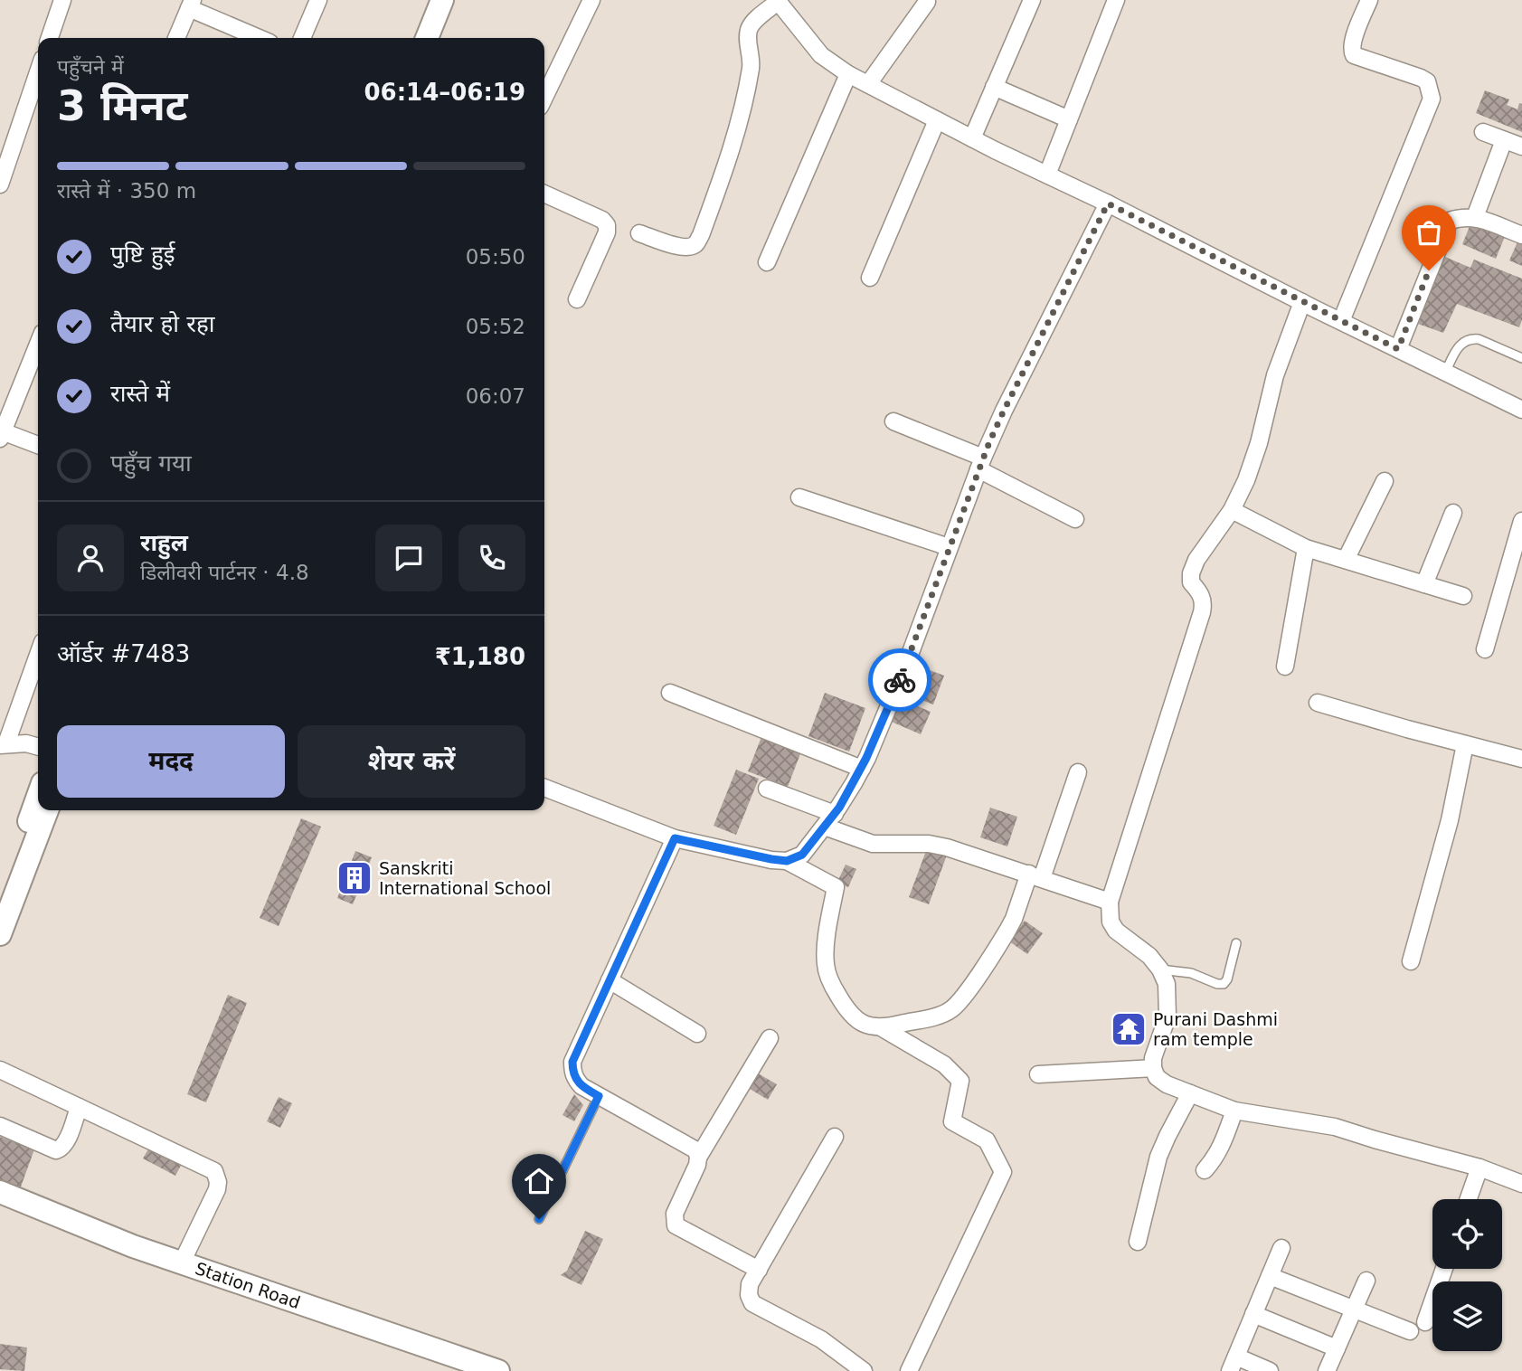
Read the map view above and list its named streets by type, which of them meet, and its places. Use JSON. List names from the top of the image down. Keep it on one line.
{"streets":{"street":["Station Road"]},"places":{"building":["Sanskriti International School"],"temple":["Purani Dashmi ram temple"]},"page":{"heading":["3 मिनट","पहुँचने में","06:14–06:19"],"panel":["राहुल","डिलीवरी पार्टनर · 4.8","ऑर्डर #7483","₹1,180"],"bar":"रास्ते में · 350 m","list":[["पुष्टि हुई","05:50"],["तैयार हो रहा","05:52"],["रास्ते में","06:07"],"पहुँच गया"],"buttons":["मदद","शेयर करें"]}}
